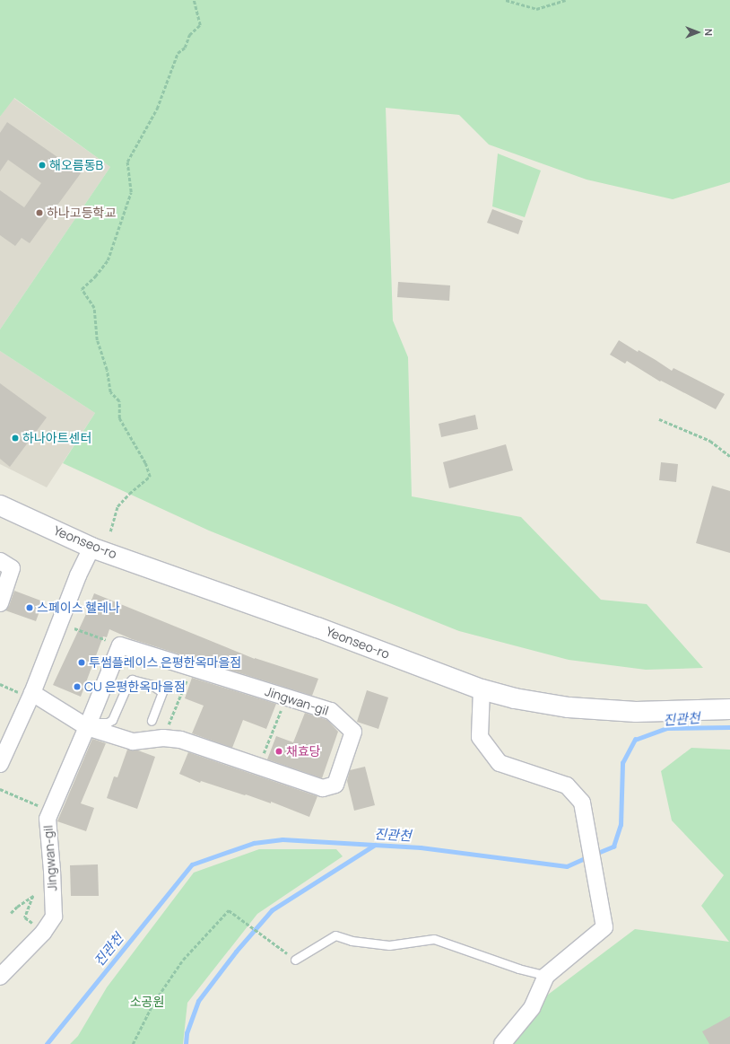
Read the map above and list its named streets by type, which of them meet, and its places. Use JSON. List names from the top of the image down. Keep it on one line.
{"streets":{"main road":["Yeonseo-ro"],"street":["Jingwan-gil"]},"water":["진관천"],"parks":["소공원"],"places":["해오름동B","하나고등학교","하나아트센터","스페이스 헬레나","투썸플레이스 은평한옥마을점","CU 은평한옥마을점","채효당"],"north":"right"}
